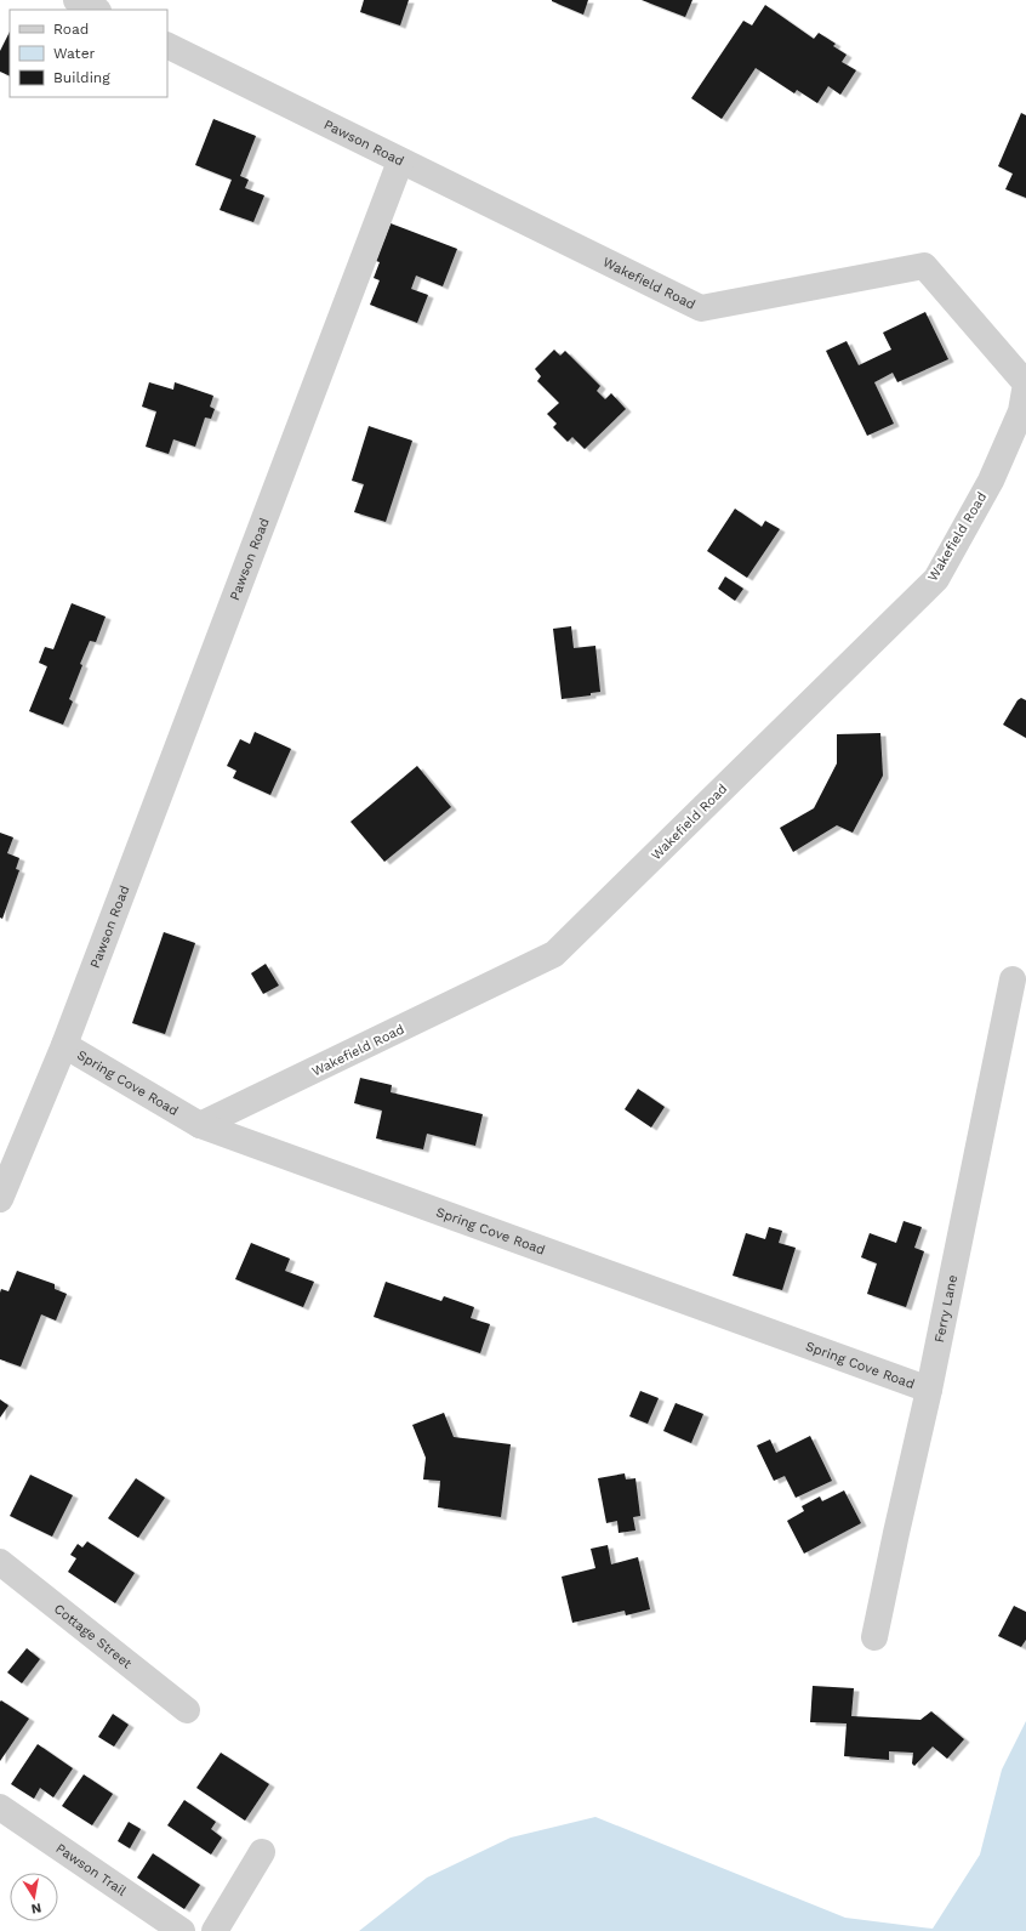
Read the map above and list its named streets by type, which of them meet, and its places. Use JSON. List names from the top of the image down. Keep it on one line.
{"streets":{"street":["Pawson Road","Wakefield Road","Spring Cove Road","Ferry Lane","Cottage Street","Pawson Trail"]},"crossings":[["Pawson Road","Wakefield Road"],["Pawson Road","Spring Cove Road"],["Wakefield Road","Spring Cove Road"],["Spring Cove Road","Ferry Lane"]],"legend":["Road","Water","Building"],"north":"bottom"}
